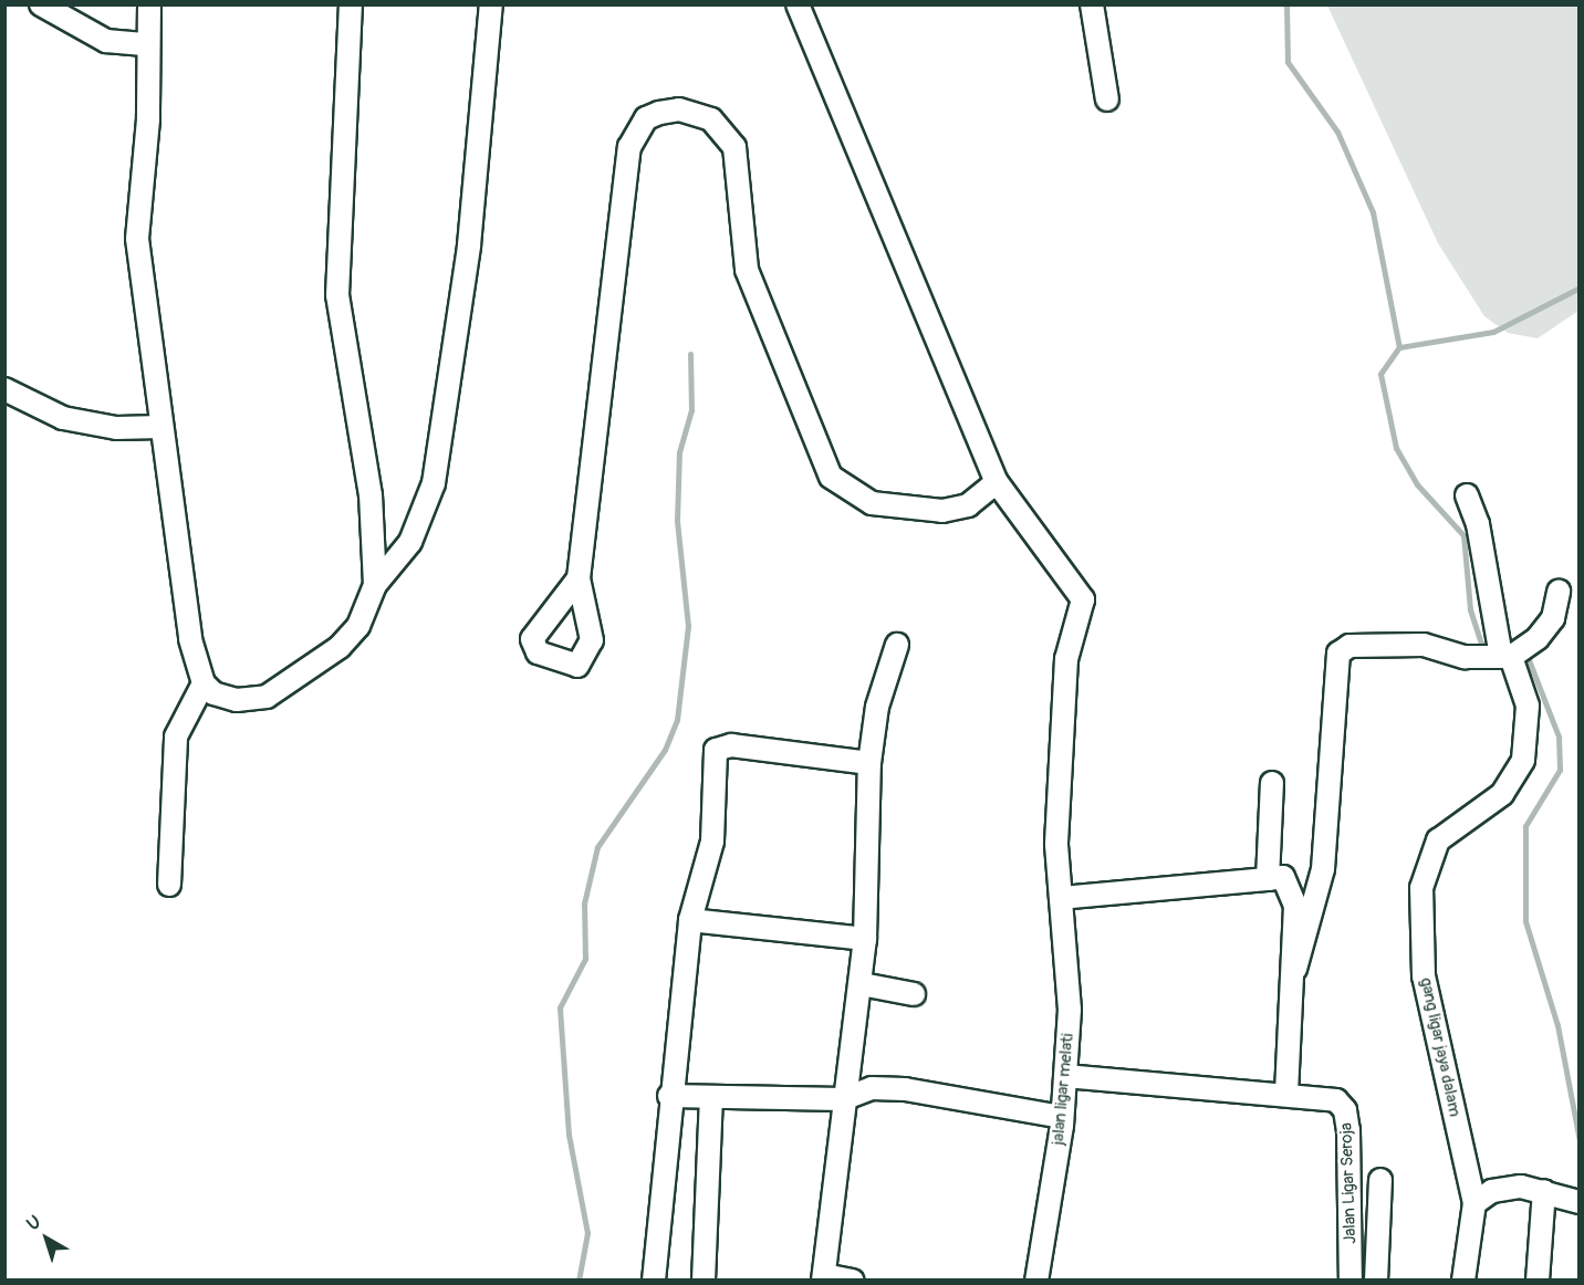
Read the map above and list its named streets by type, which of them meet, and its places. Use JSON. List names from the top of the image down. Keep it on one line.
{"streets":{"street":["gang ligar jaya dalam","jalan ligar melati","Jalan Ligar Seroja"]},"crossings":[["jalan ligar melati","Jalan Ligar Seroja"]],"north":"top left"}
